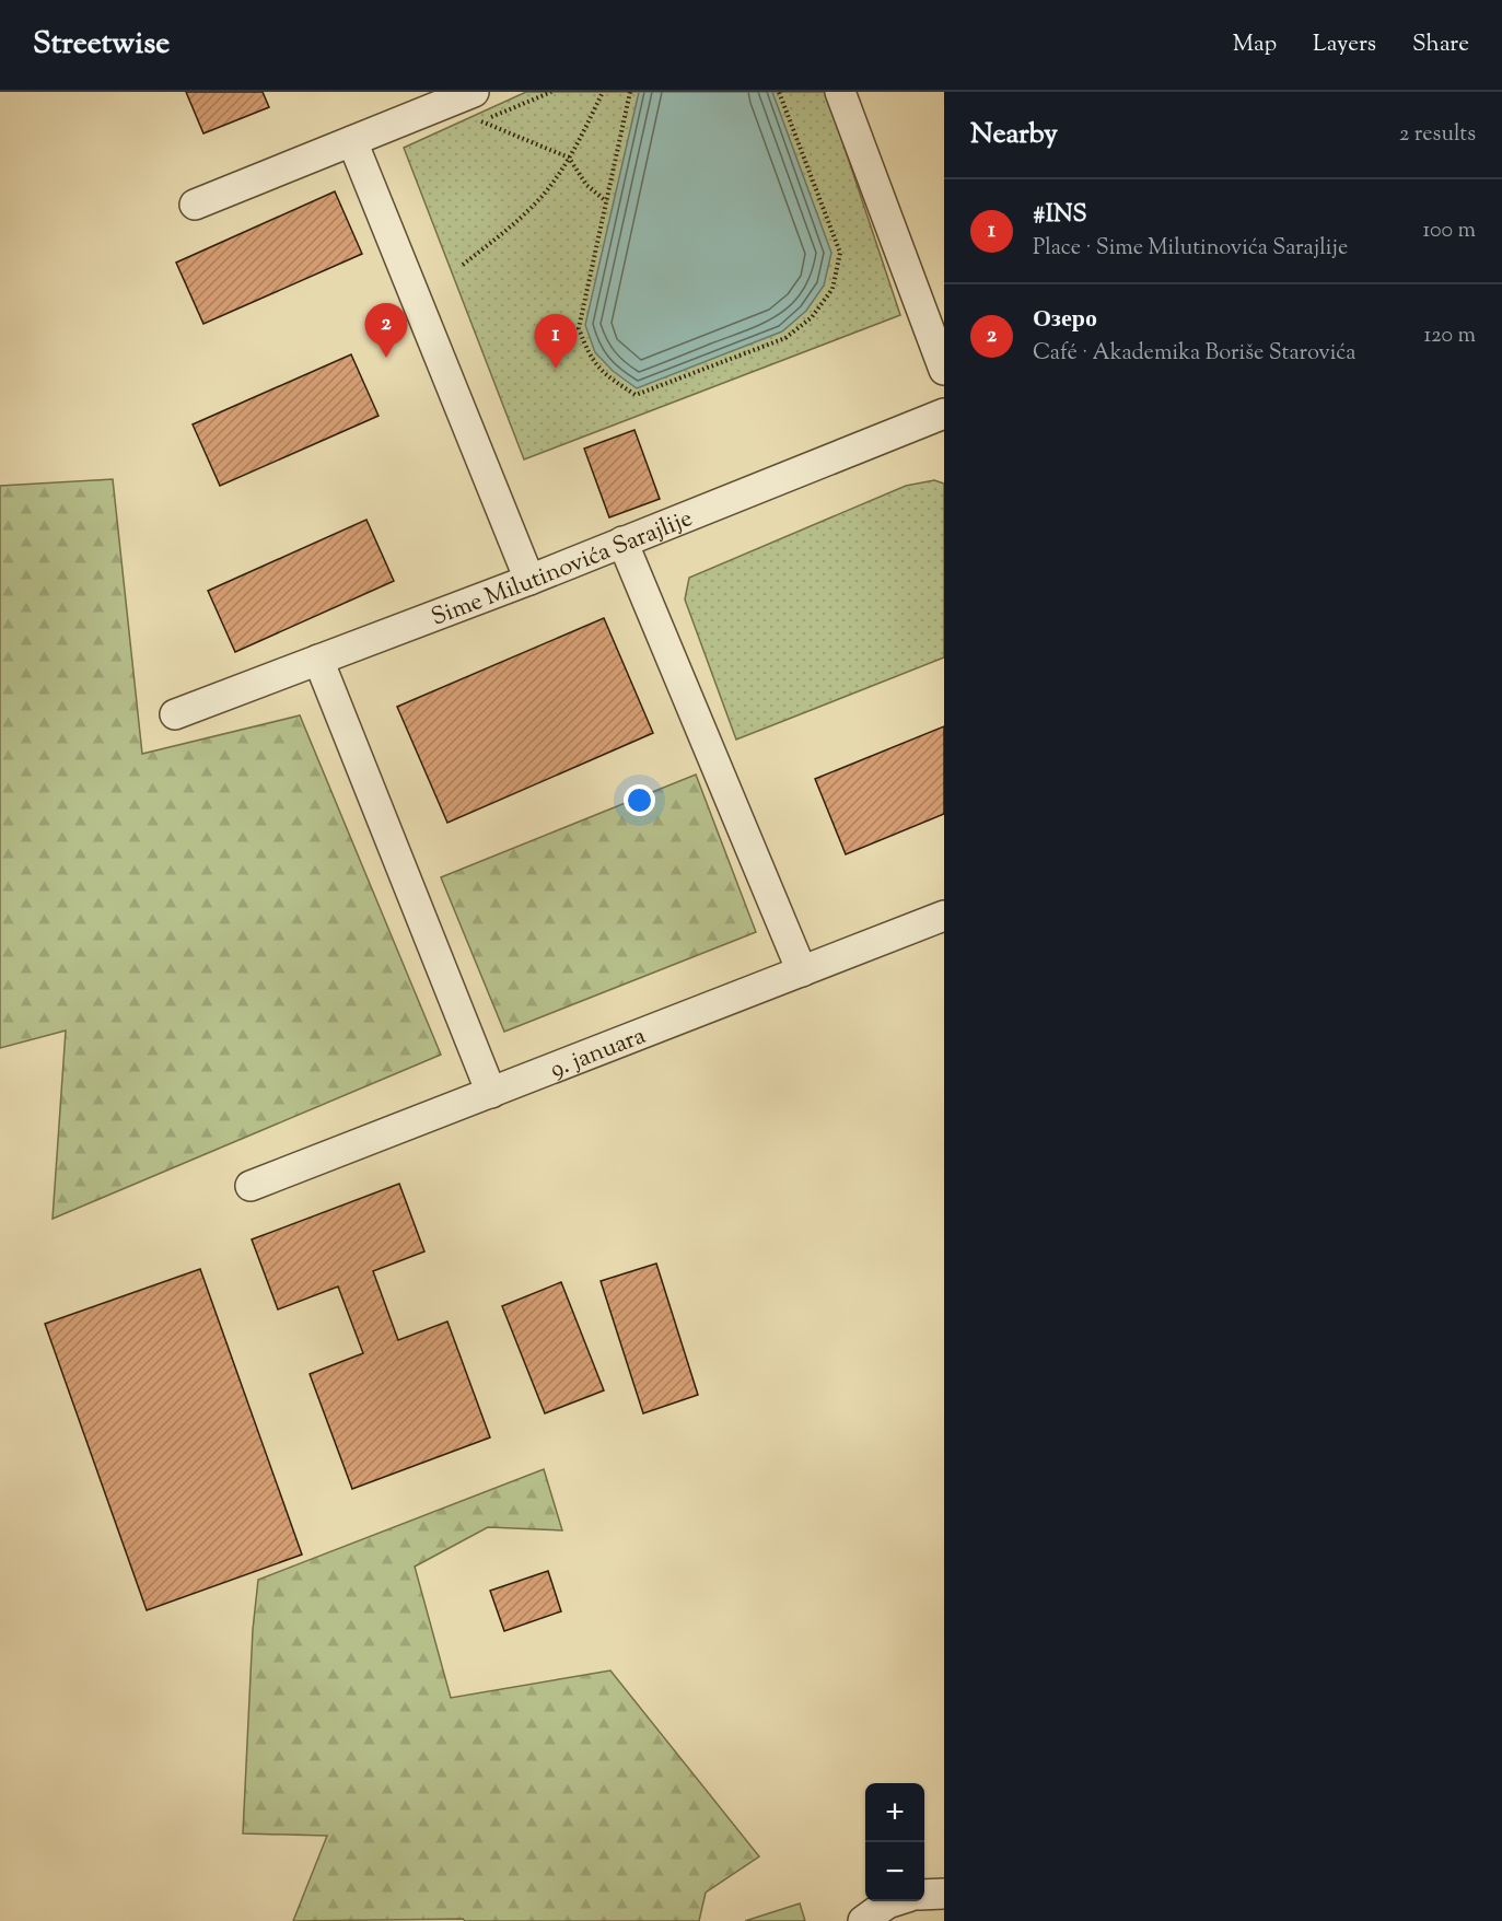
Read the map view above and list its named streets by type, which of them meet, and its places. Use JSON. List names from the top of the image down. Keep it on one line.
{"streets":{"street":["Sime Milutinovića Sarajlije","9. januara"]},"page":{"header":"Streetwise","nav":["Map","Layers","Share"],"heading":["Nearby","2 results"],"list":[{"mark":"1","name":"#INS","note":"Place · Sime Milutinovića Sarajlije","value":"100 m"},{"mark":"2","name":"Озеро","note":"Café · Akademika Boriše Starovića","value":"120 m"}],"pins":["2","1"],"map_buttons":["+","−"]}}
